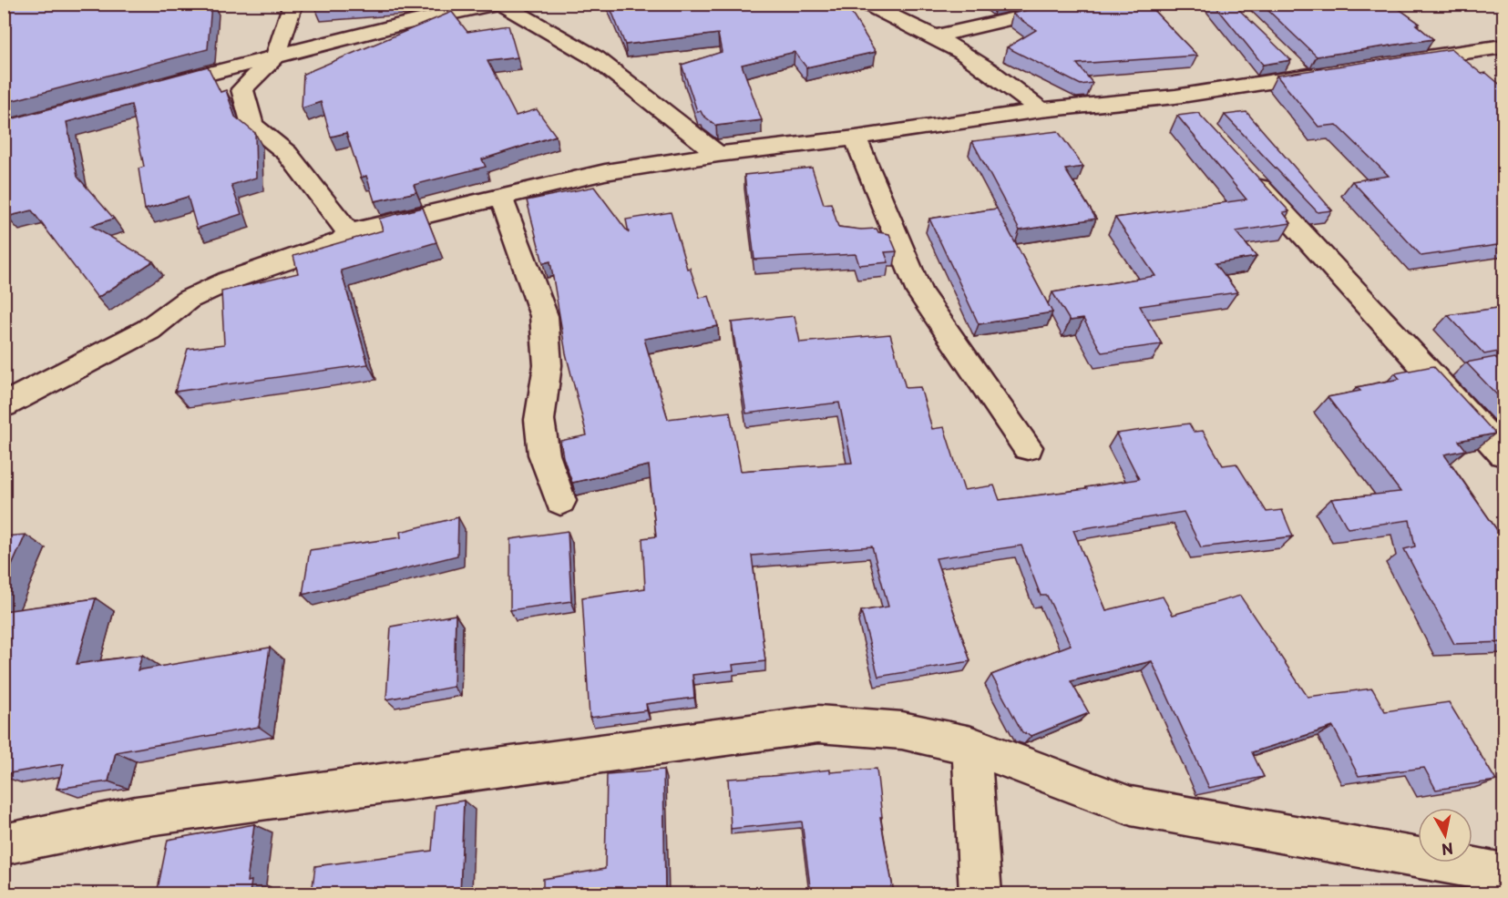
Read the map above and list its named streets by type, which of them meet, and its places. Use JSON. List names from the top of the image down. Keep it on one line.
{"north":"bottom"}
